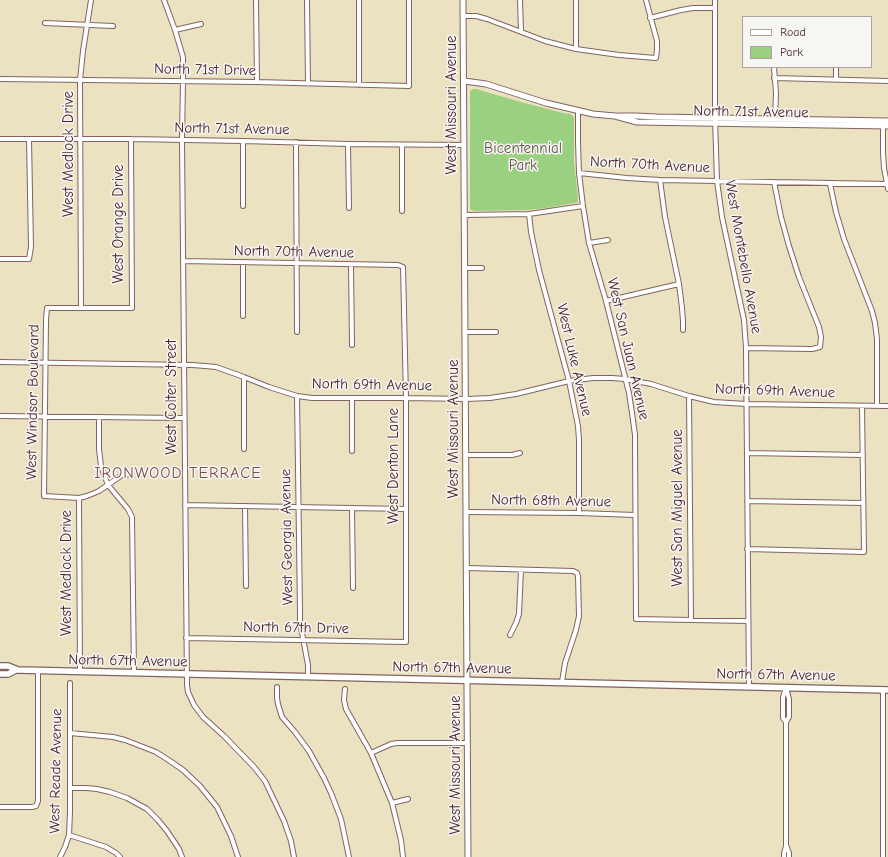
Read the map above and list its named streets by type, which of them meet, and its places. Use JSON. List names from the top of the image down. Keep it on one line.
{"streets":{"main road":["North 67th Avenue"],"street":["North 71st Drive","West Missouri Avenue","North 71st Avenue","West Medlock Drive","North 70th Avenue","West Orange Drive","West Montebello Avenue","West San Juan Avenue","West Luke Avenue","North 69th Avenue","West Colter Street","West Windsor Boulevard","West Denton Lane","North 68th Avenue","West San Miguel Avenue","West Georgia Avenue","North 67th Drive","West Reade Avenue"]},"crossings":[["North 71st Drive","West Medlock Drive"],["North 71st Drive","West Colter Street"],["West Missouri Avenue","North 71st Avenue"],["West Missouri Avenue","North 69th Avenue"],["West Missouri Avenue","North 68th Avenue"],["West Missouri Avenue","North 67th Avenue"],["North 71st Avenue","West Medlock Drive"],["North 71st Avenue","West Orange Drive"],["North 71st Avenue","West Montebello Avenue"],["North 71st Avenue","West San Juan Avenue"],["North 71st Avenue","West Colter Street"],["West Medlock Drive","West Orange Drive"],["West Medlock Drive","West Windsor Boulevard"],["West Medlock Drive","North 67th Avenue"],["North 70th Avenue","West Montebello Avenue"],["North 70th Avenue","West San Juan Avenue"],["North 70th Avenue","West Colter Street"],["North 70th Avenue","West Denton Lane"],["West Orange Drive","West Windsor Boulevard"],["West Montebello Avenue","North 69th Avenue"],["West Montebello Avenue","North 67th Avenue"],["West San Juan Avenue","North 69th Avenue"],["West San Juan Avenue","North 68th Avenue"],["West San Juan Avenue","West San Miguel Avenue"],["West Luke Avenue","North 69th Avenue"],["West Luke Avenue","North 68th Avenue"],["North 69th Avenue","West Colter Street"],["North 69th Avenue","West Windsor Boulevard"],["North 69th Avenue","West Denton Lane"],["North 69th Avenue","West San Miguel Avenue"],["North 69th Avenue","West Georgia Avenue"],["West Colter Street","North 67th Drive"],["West Colter Street","North 67th Avenue"],["West Denton Lane","North 67th Drive"],["West Georgia Avenue","North 67th Drive"],["West Georgia Avenue","North 67th Avenue"]],"districts":["IRONWOOD TERRACE"],"parks":["Bicentennial Park"],"legend":["Road","Park"]}
